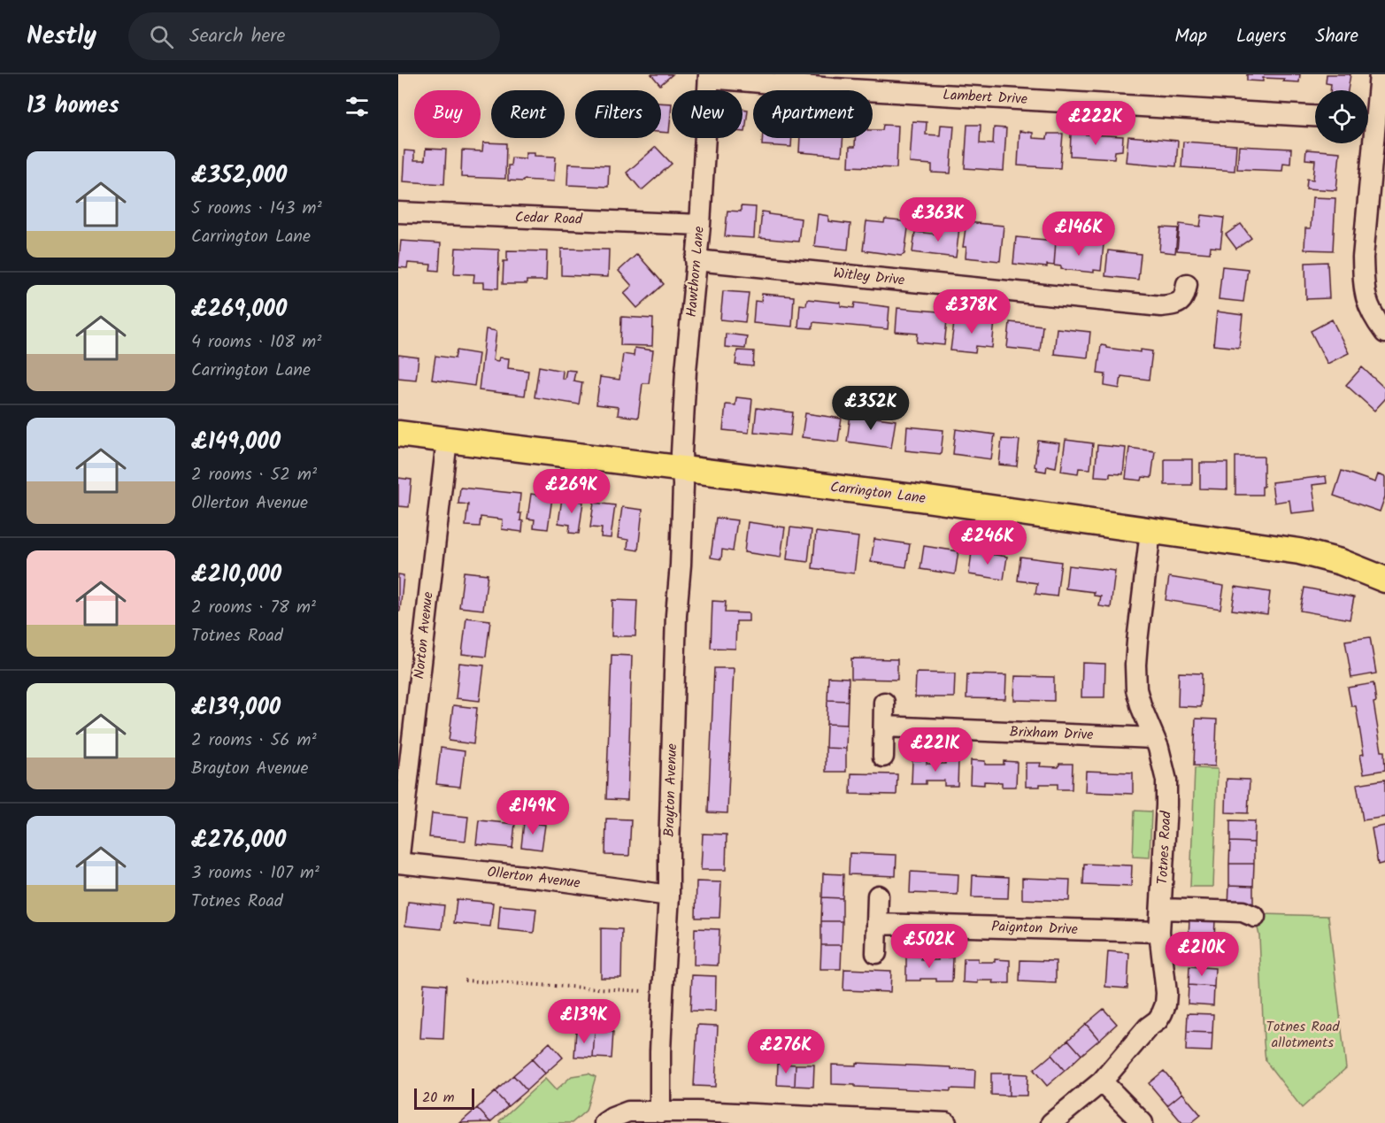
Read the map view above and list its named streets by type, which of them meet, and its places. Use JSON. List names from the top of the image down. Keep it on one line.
{"streets":{"main road":["Carrington Lane"],"street":["Lambert Drive","Cedar Road","Hawthorn Lane","Witley Drive","Norton Avenue","Brixham Drive","Brayton Avenue","Totnes Road","Ollerton Avenue","Paignton Drive"]},"crossings":[["Lambert Drive","Hawthorn Lane"],["Cedar Road","Hawthorn Lane"],["Hawthorn Lane","Witley Drive"],["Hawthorn Lane","Carrington Lane"],["Hawthorn Lane","Brayton Avenue"],["Carrington Lane","Norton Avenue"],["Carrington Lane","Brayton Avenue"],["Carrington Lane","Totnes Road"],["Norton Avenue","Ollerton Avenue"],["Brixham Drive","Totnes Road"],["Brayton Avenue","Ollerton Avenue"],["Totnes Road","Paignton Drive"]],"parks":["Totnes Road allotments"],"scale_bar":"20 m","page":{"header":"Nestly","search":"Search here","nav":["Map","Layers","Share"],"heading":"13 homes","chip":["Buy","Rent","Filters","New","Apartment"],"price":["£222K","£363K","£146K","£378K","£352K","£269K","£246K","£221K","£149K","£502K","£210K","£139K","£276K"],"list":[{"name":"£352,000","note":"5 rooms · 143 m² · Carrington Lane"},{"name":"£269,000","note":"4 rooms · 108 m² · Carrington Lane"},{"name":"£149,000","note":"2 rooms · 52 m² · Ollerton Avenue"},{"name":"£210,000","note":"2 rooms · 78 m² · Totnes Road"},{"name":"£139,000","note":"2 rooms · 56 m² · Brayton Avenue"},{"name":"£276,000","note":"3 rooms · 107 m² · Totnes Road"}],"scale":"20 m"}}
